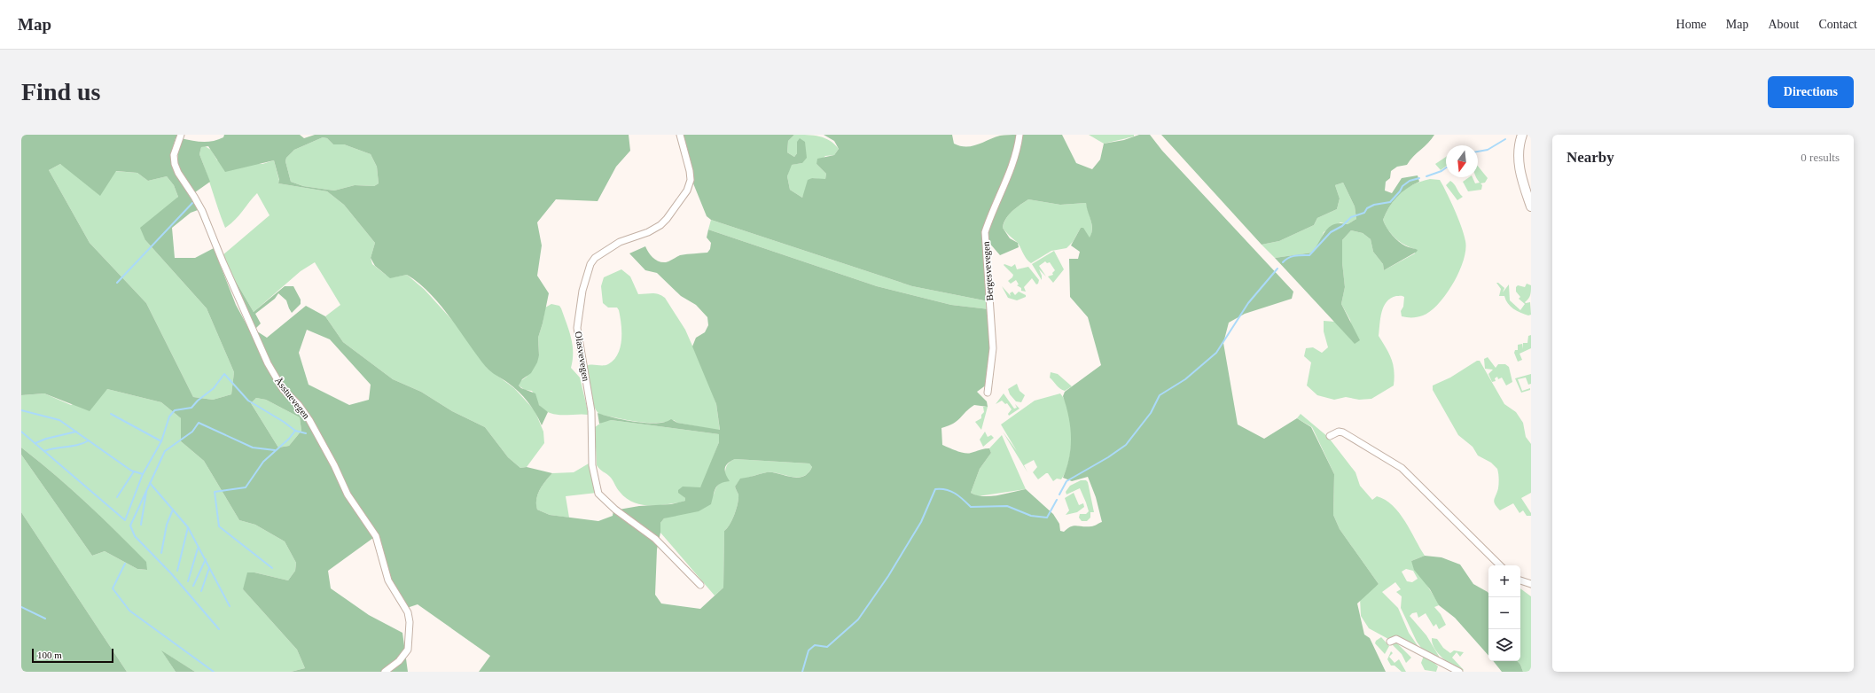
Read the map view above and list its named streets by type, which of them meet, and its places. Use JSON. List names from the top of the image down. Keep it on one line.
{"streets":{"street":["Bergesvevegen","Olasvevegen","Åsstuevegen"]},"scale_bar":"100 m","north":"bottom","page":{"header":"Map","nav":["Home","Map","About","Contact"],"buttons":"Directions","title":"Find us","heading":["Nearby","0 results"],"map_buttons":["+","−"],"scale":"100 m"}}
